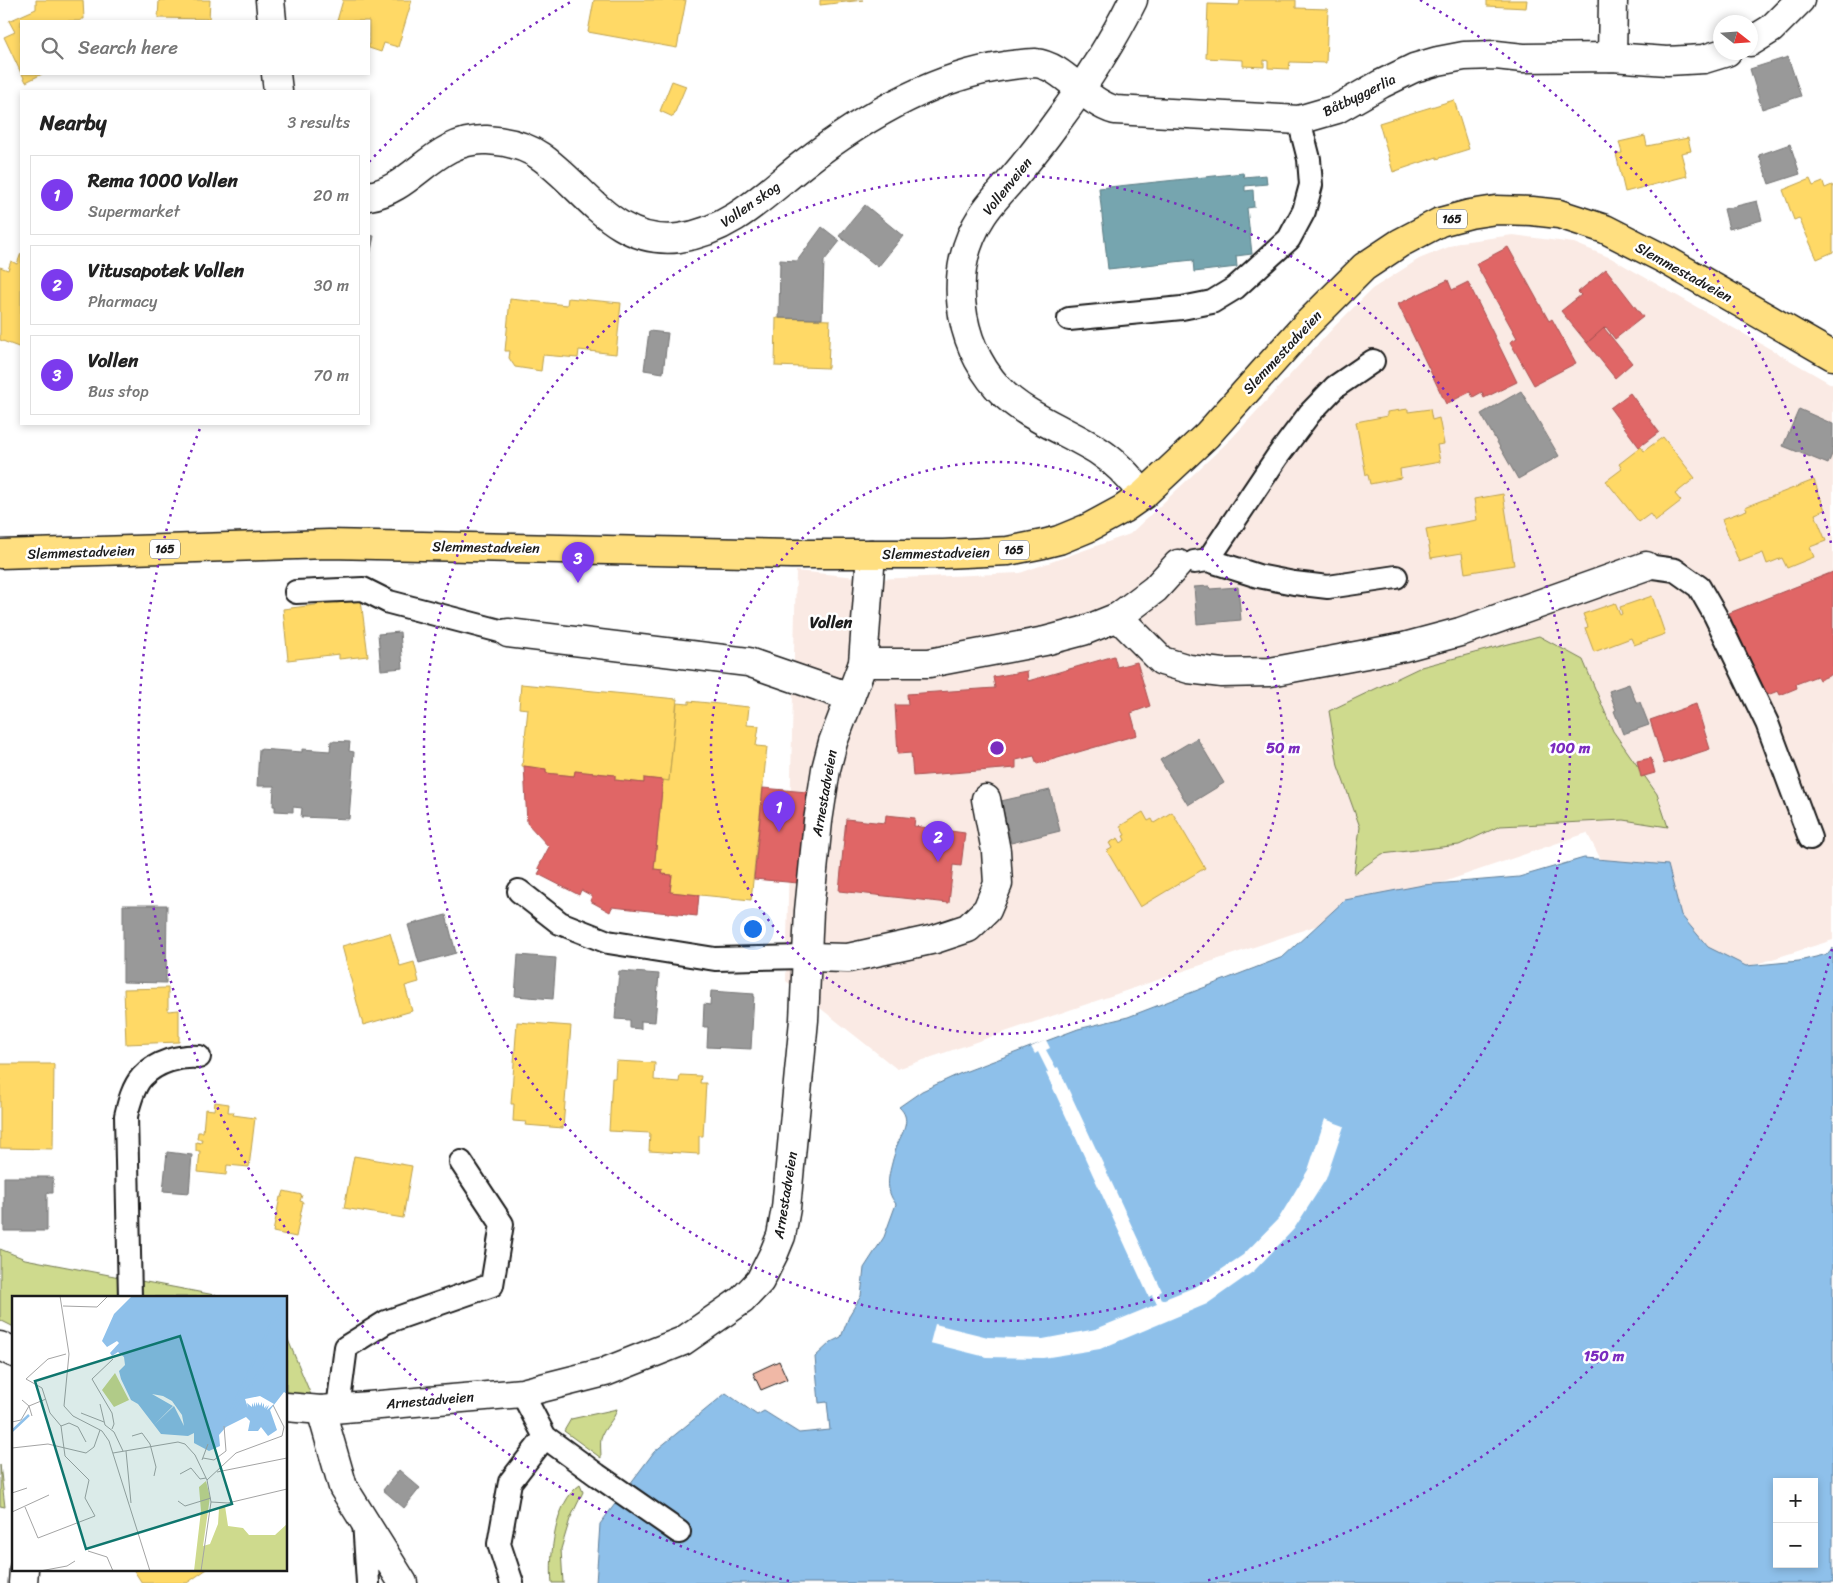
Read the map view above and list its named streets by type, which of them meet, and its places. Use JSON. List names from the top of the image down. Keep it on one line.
{"streets":{"main road":["165","Slemmestadveien"],"street":["Båtbyggerlia","Vollenveien","Vollen skog","Arnestadveien"]},"crossings":[["Båtbyggerlia","Vollenveien"],["Båtbyggerlia","Vollen skog"],["Vollenveien","Vollen skog"],["Vollenveien","Slemmestadveien"],["Slemmestadveien","Arnestadveien"]],"districts":["Vollen"],"north":"right","page":{"search":"Search here","heading":["Nearby","3 results"],"list":[{"mark":"1","name":"Rema 1000 Vollen","note":"Supermarket","value":"20 m"},{"mark":"2","name":"Vitusapotek Vollen","note":"Pharmacy","value":"30 m"},{"mark":"3","name":"Vollen","note":"Bus stop","value":"70 m"}],"pins":["3","1","2"],"map_buttons":["+","−"]},"rings":["50 m","100 m","150 m"]}
